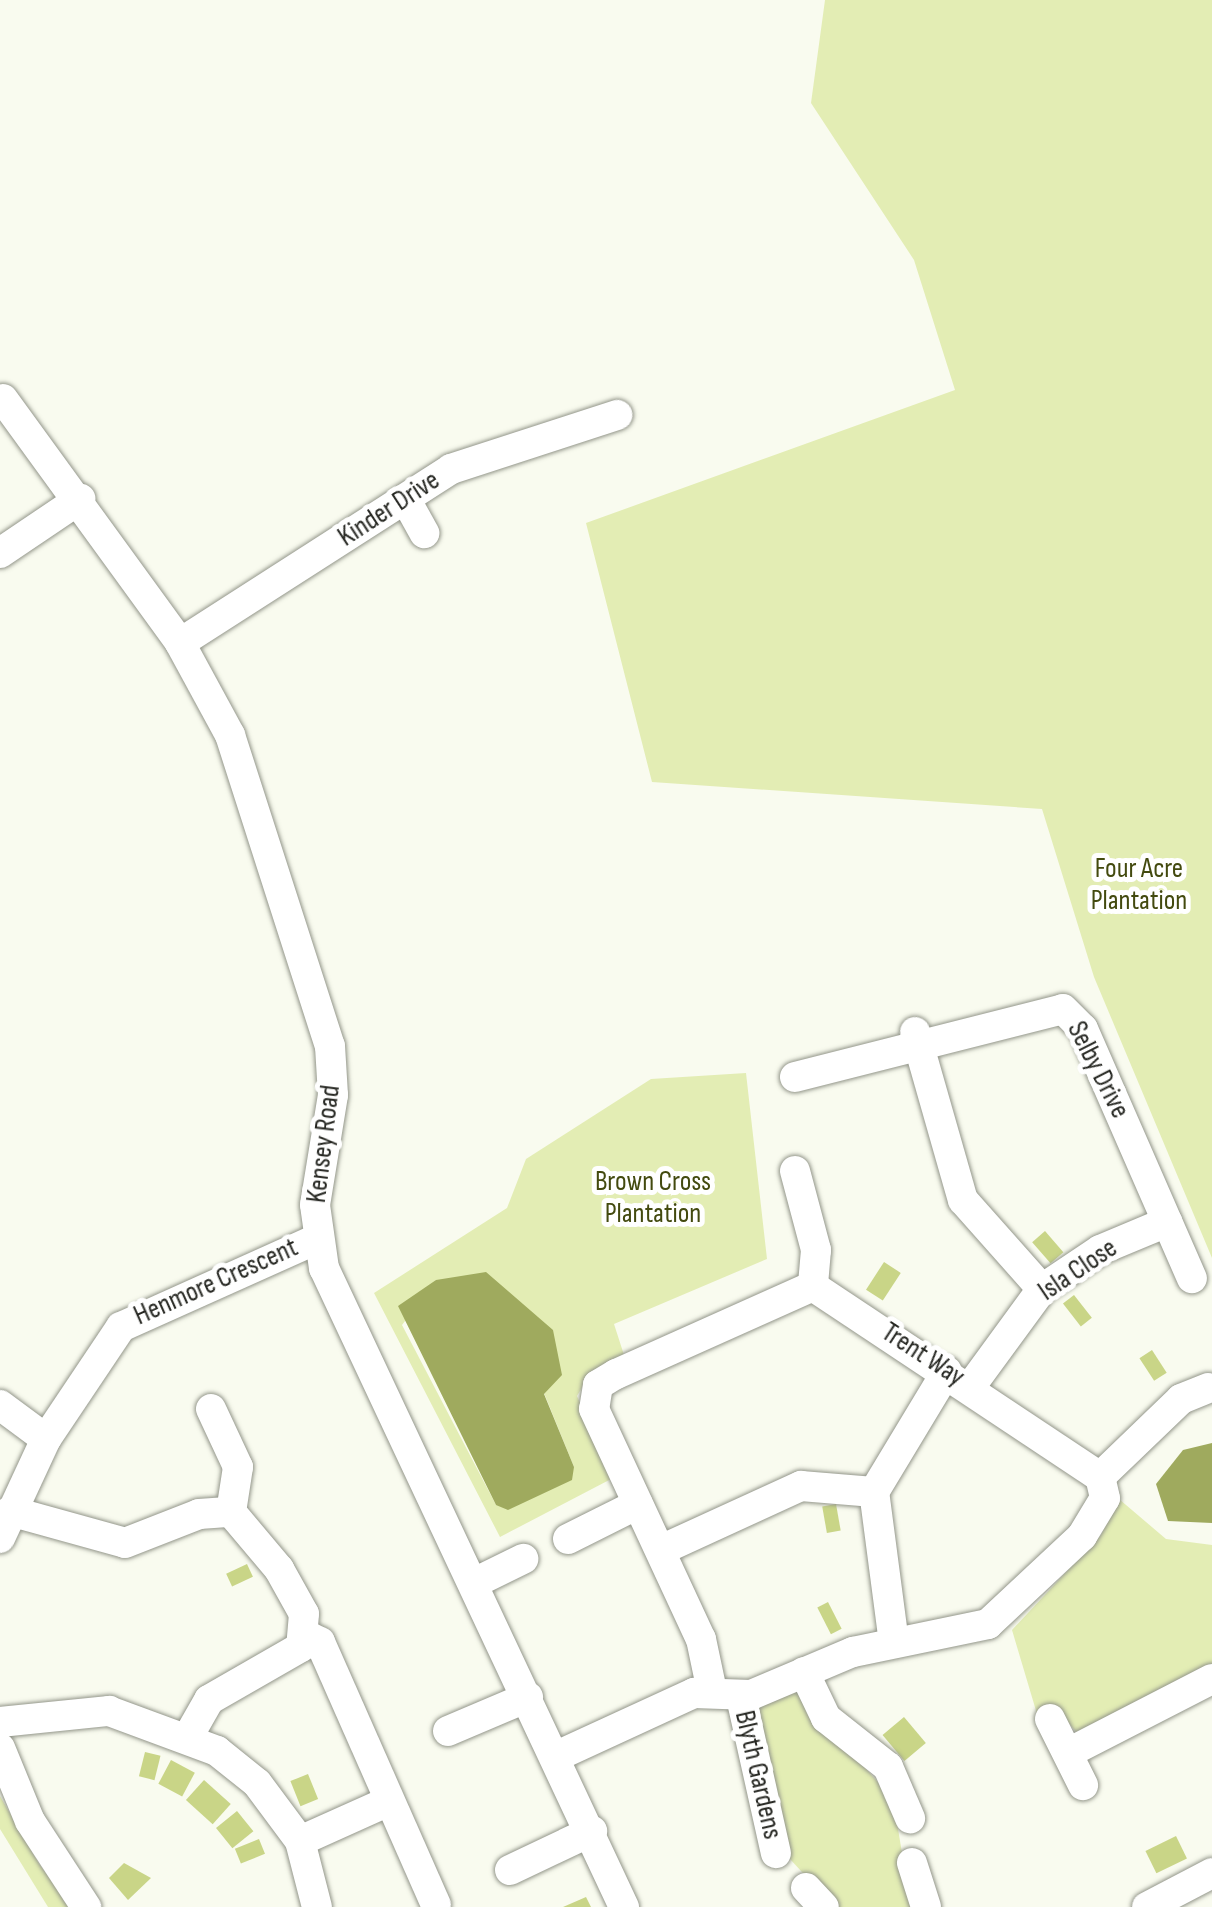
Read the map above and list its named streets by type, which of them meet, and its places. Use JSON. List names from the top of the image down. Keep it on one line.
{"streets":{"street":["Kinder Drive","Selby Drive","Kensey Road","Isla Close","Henmore Crescent","Trent Way","Blyth Gardens"]},"crossings":[["Kinder Drive","Kensey Road"],["Selby Drive","Isla Close"],["Kensey Road","Henmore Crescent"],["Isla Close","Trent Way"]],"parks":["Four Acre Plantation","Brown Cross Plantation"]}
